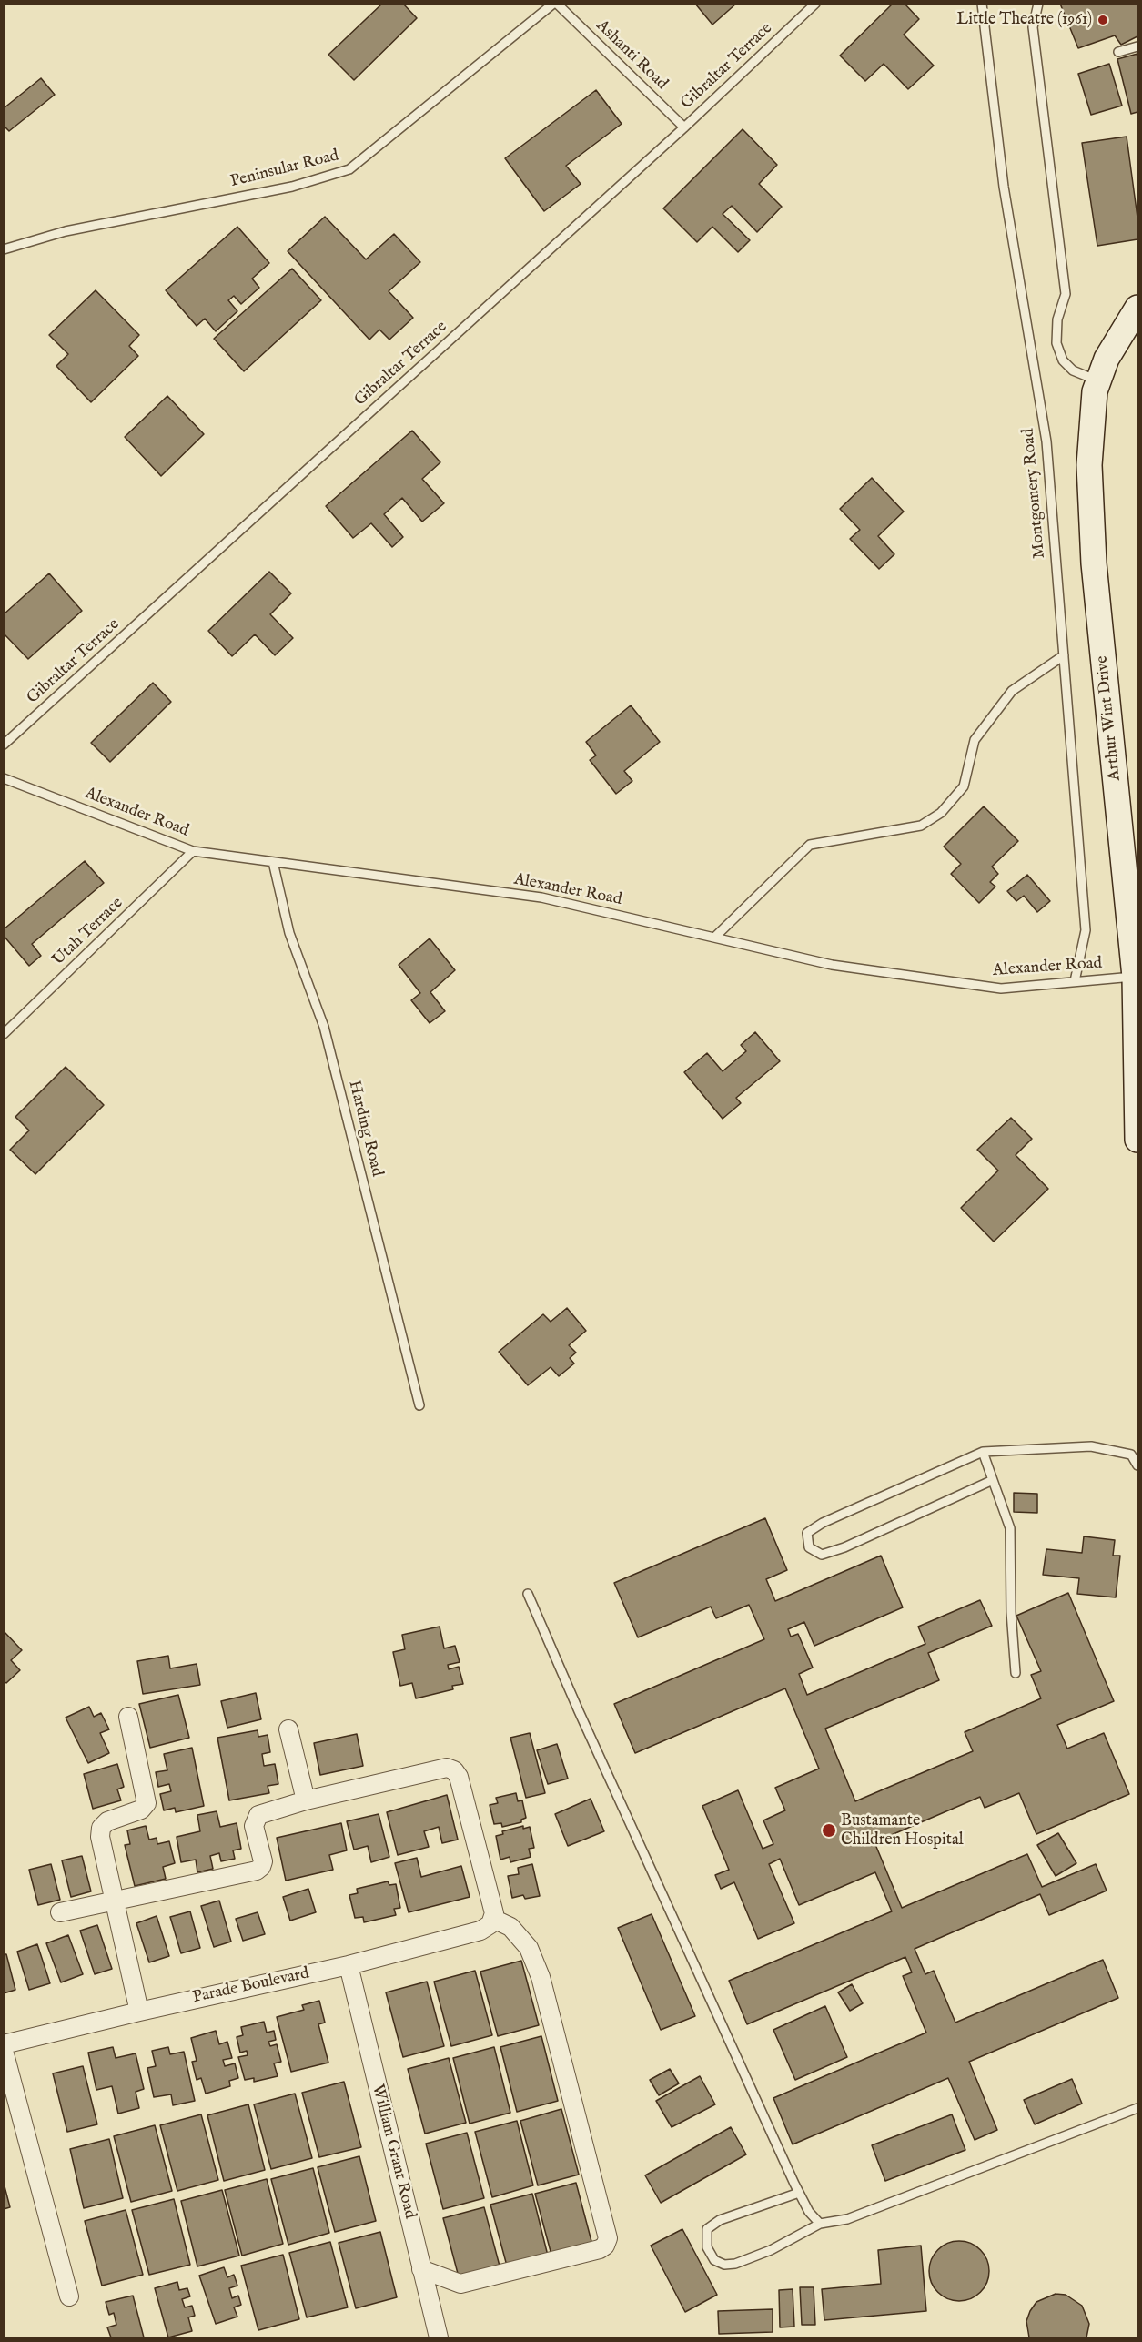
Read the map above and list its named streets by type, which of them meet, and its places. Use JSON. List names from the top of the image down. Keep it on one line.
{"streets":{"main road":["Arthur Wint Drive"],"street":["Parade Boulevard","William Grant Road"],"lane":["Ashanti Road","Gibraltar Terrace","Peninsular Road","Montgomery Road","Alexander Road","Utah Terrace","Harding Road"]},"crossings":[["Ashanti Road","Gibraltar Terrace"],["Montgomery Road","Alexander Road"],["Arthur Wint Drive","Alexander Road"],["Alexander Road","Utah Terrace"],["Alexander Road","Harding Road"],["Parade Boulevard","William Grant Road"]],"places":["Little Theatre (1961)","Bustamante Children Hospital"]}
